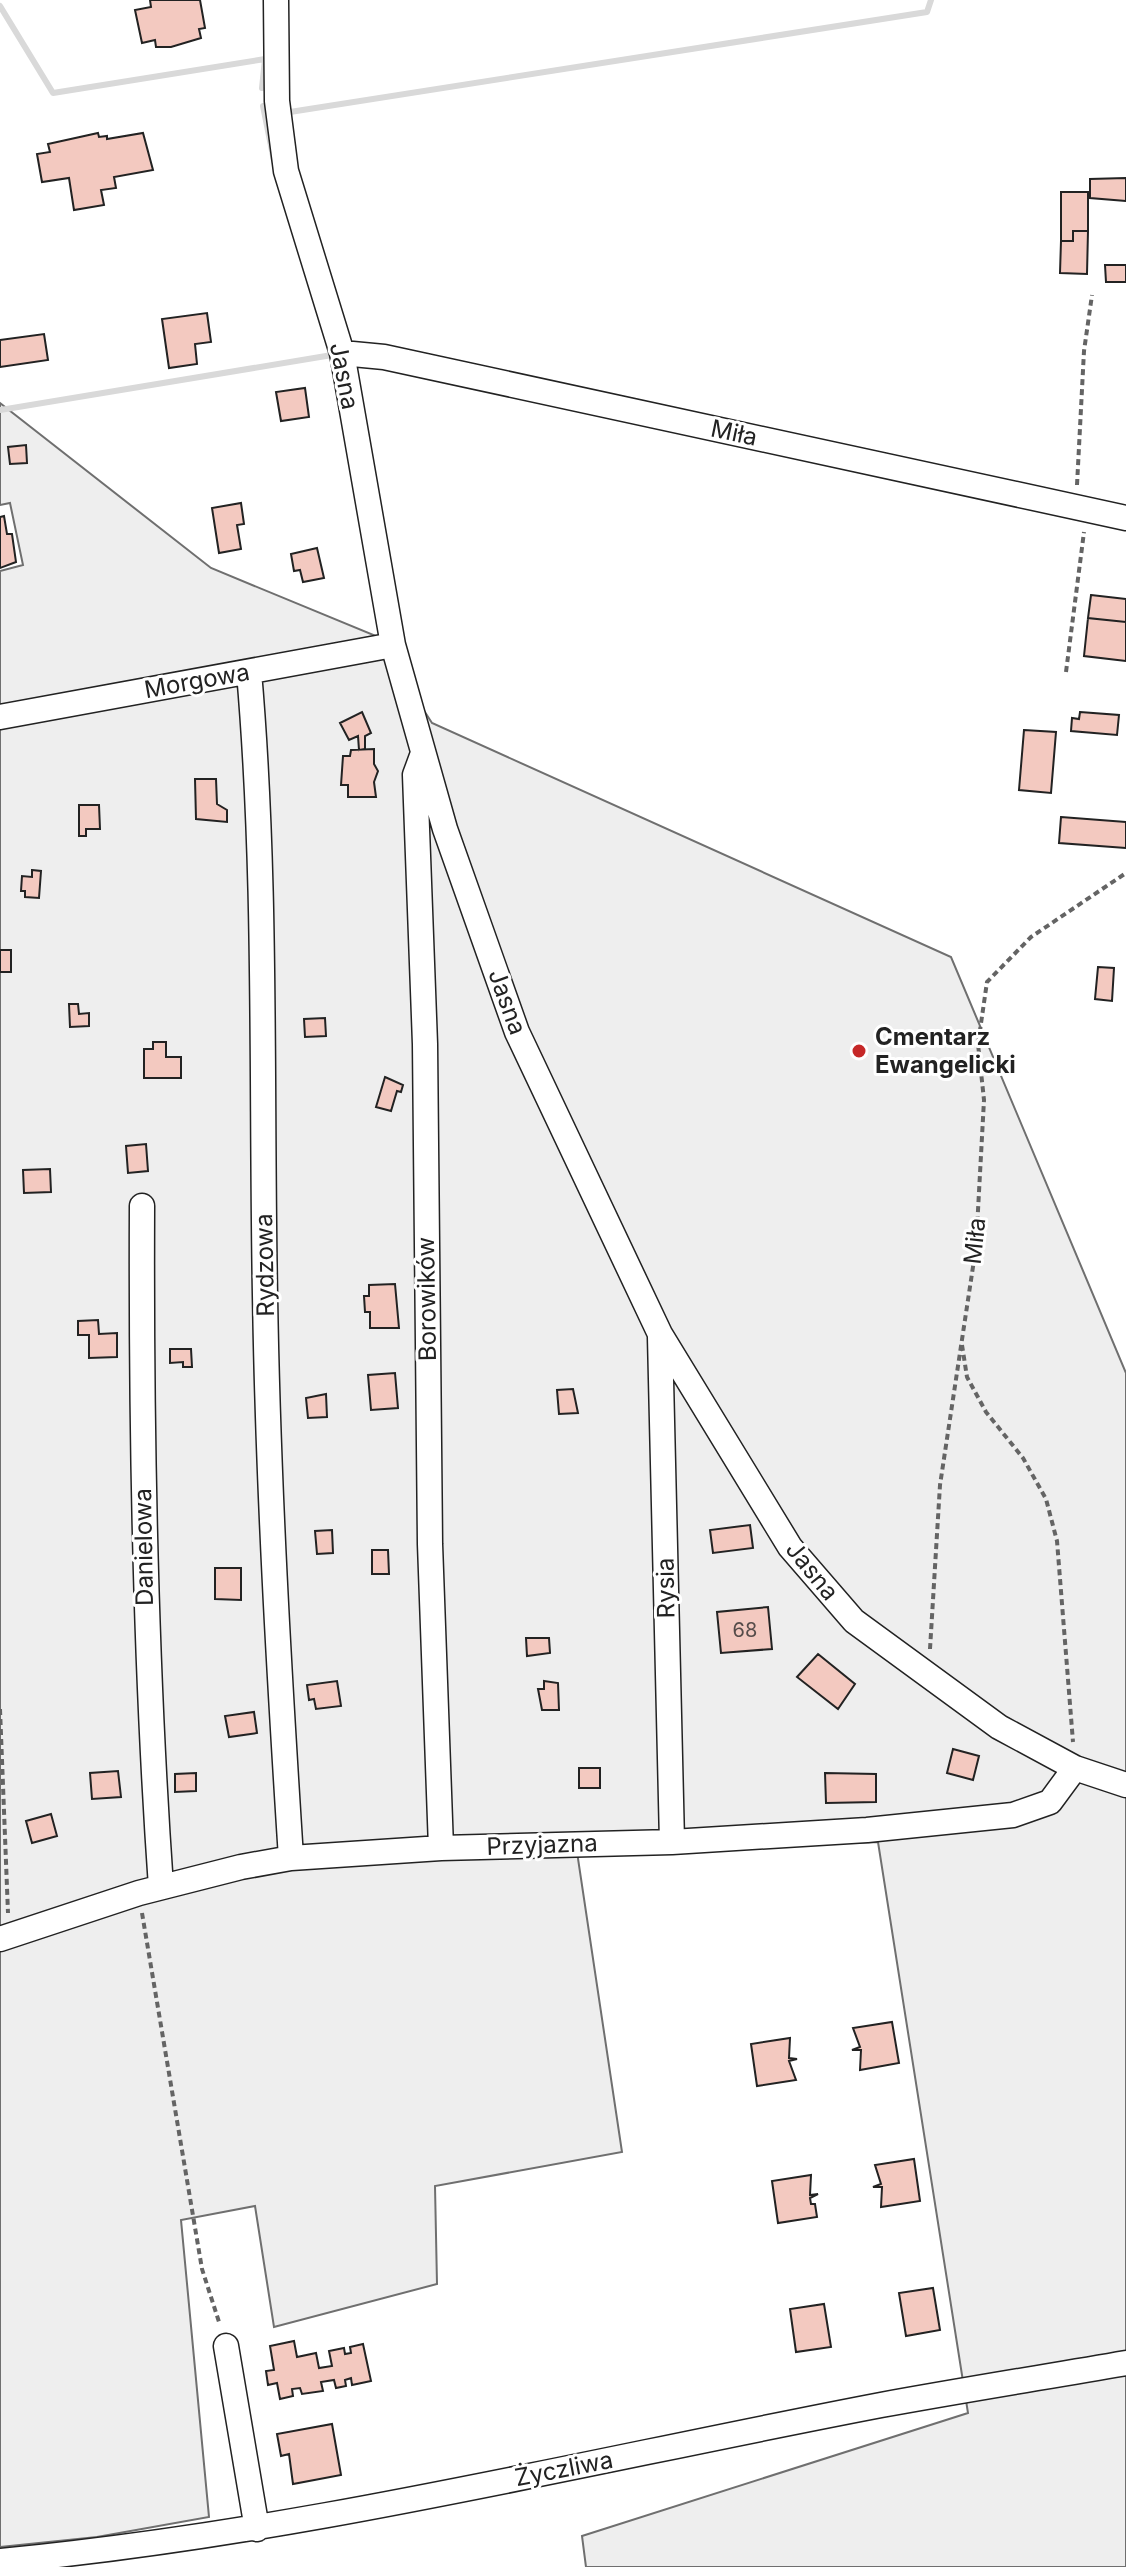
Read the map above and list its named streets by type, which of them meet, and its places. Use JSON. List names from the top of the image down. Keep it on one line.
{"streets":{"street":["Jasna","Miła","Morgowa","Rydzowa","Borowików","Danielowa","Rysia","Przyjazna","Życzliwa"]},"crossings":[["Jasna","Miła"],["Jasna","Morgowa"],["Jasna","Borowików"],["Jasna","Rysia"],["Jasna","Przyjazna"],["Morgowa","Rydzowa"],["Rydzowa","Przyjazna"],["Borowików","Przyjazna"],["Danielowa","Przyjazna"],["Rysia","Przyjazna"]],"places":["Cmentarz Ewangelicki"],"house_numbers":["68"]}
